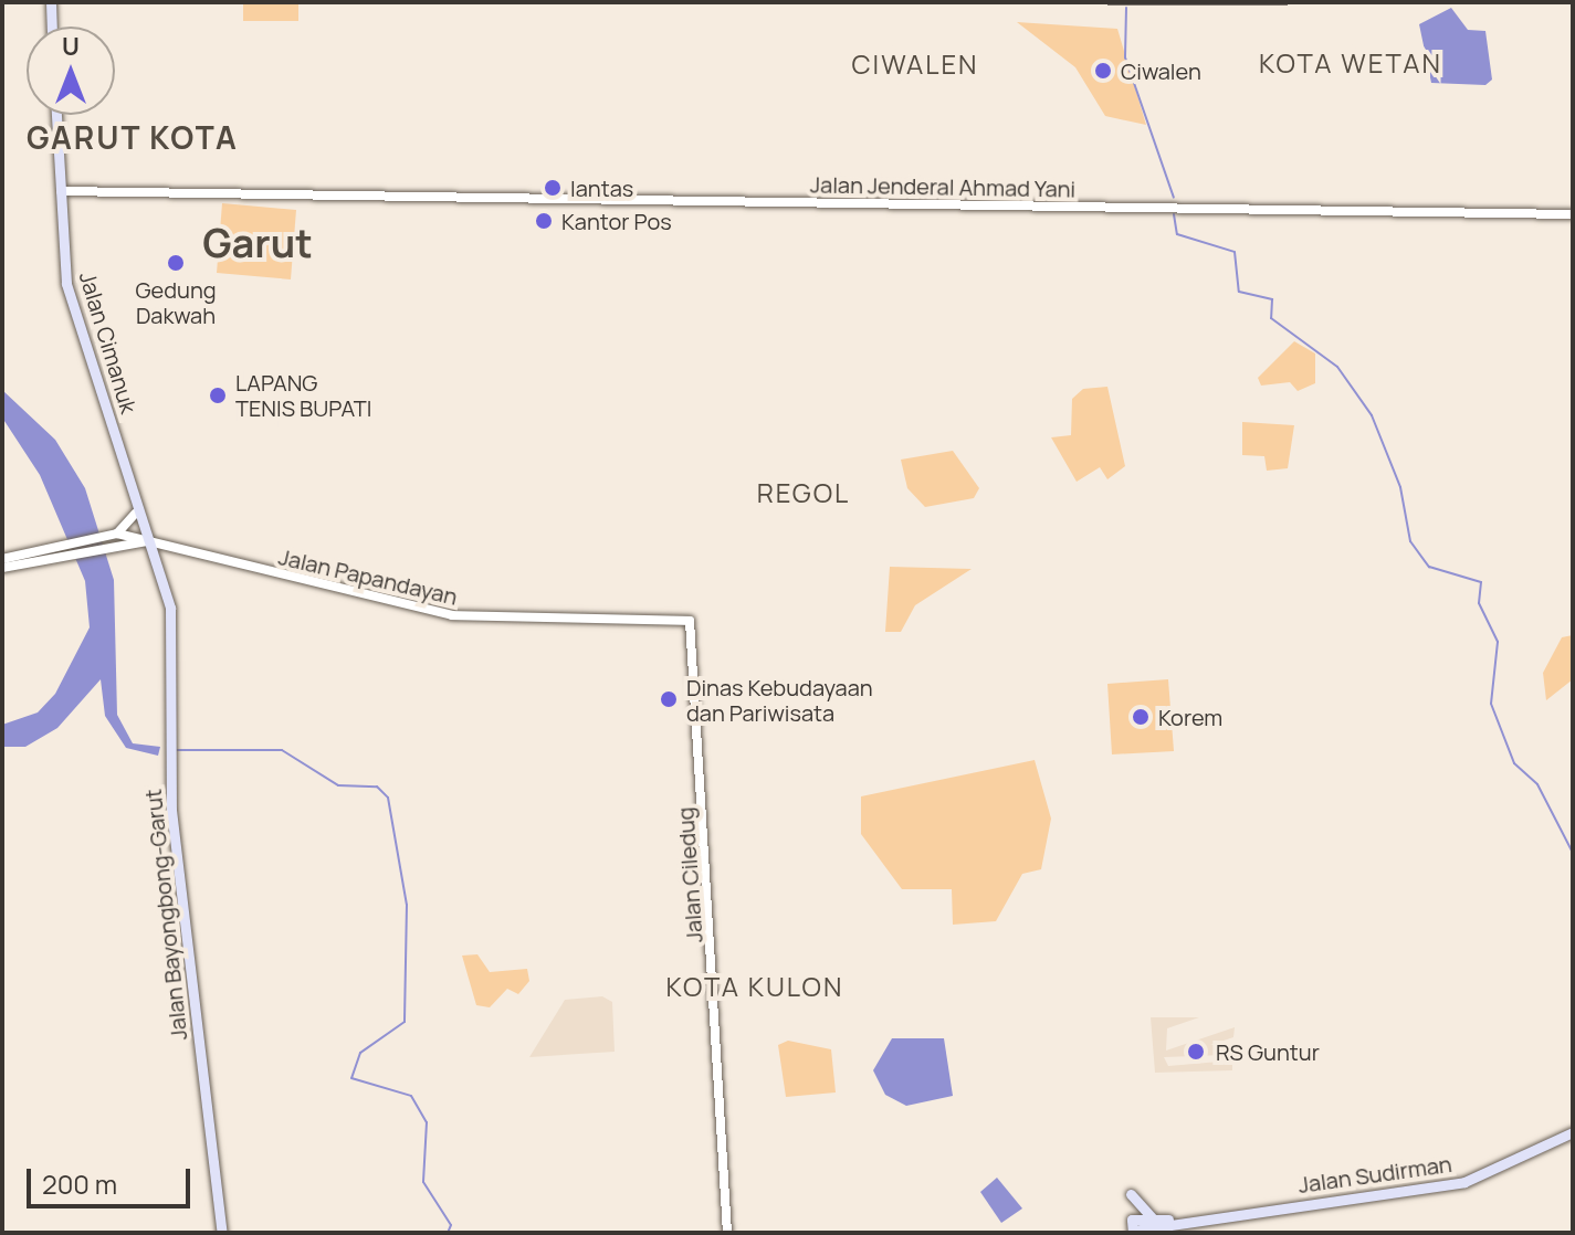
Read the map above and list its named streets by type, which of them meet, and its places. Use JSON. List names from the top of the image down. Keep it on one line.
{"streets":{"main road":["Jalan Jenderal Ahmad Yani","Jalan Cimanuk","Jalan Papandayan","Jalan Ciledug","Jalan Bayongbong-Garut","Jalan Sudirman"]},"crossings":[["Jalan Jenderal Ahmad Yani","Jalan Cimanuk"],["Jalan Cimanuk","Jalan Papandayan"],["Jalan Cimanuk","Jalan Bayongbong-Garut"],["Jalan Papandayan","Jalan Ciledug"],["Jalan Papandayan","Jalan Bayongbong-Garut"]],"districts":["KOTA WETAN","CIWALEN","GARUT KOTA","Garut","REGOL","KOTA KULON"],"places":["Ciwalen","lantas","Kantor Pos","Gedung Dakwah","LAPANG TENIS BUPATI","Dinas Kebudayaan dan Pariwisata","Korem","RS Guntur"],"scale_bar":"200 m","north":"top"}
